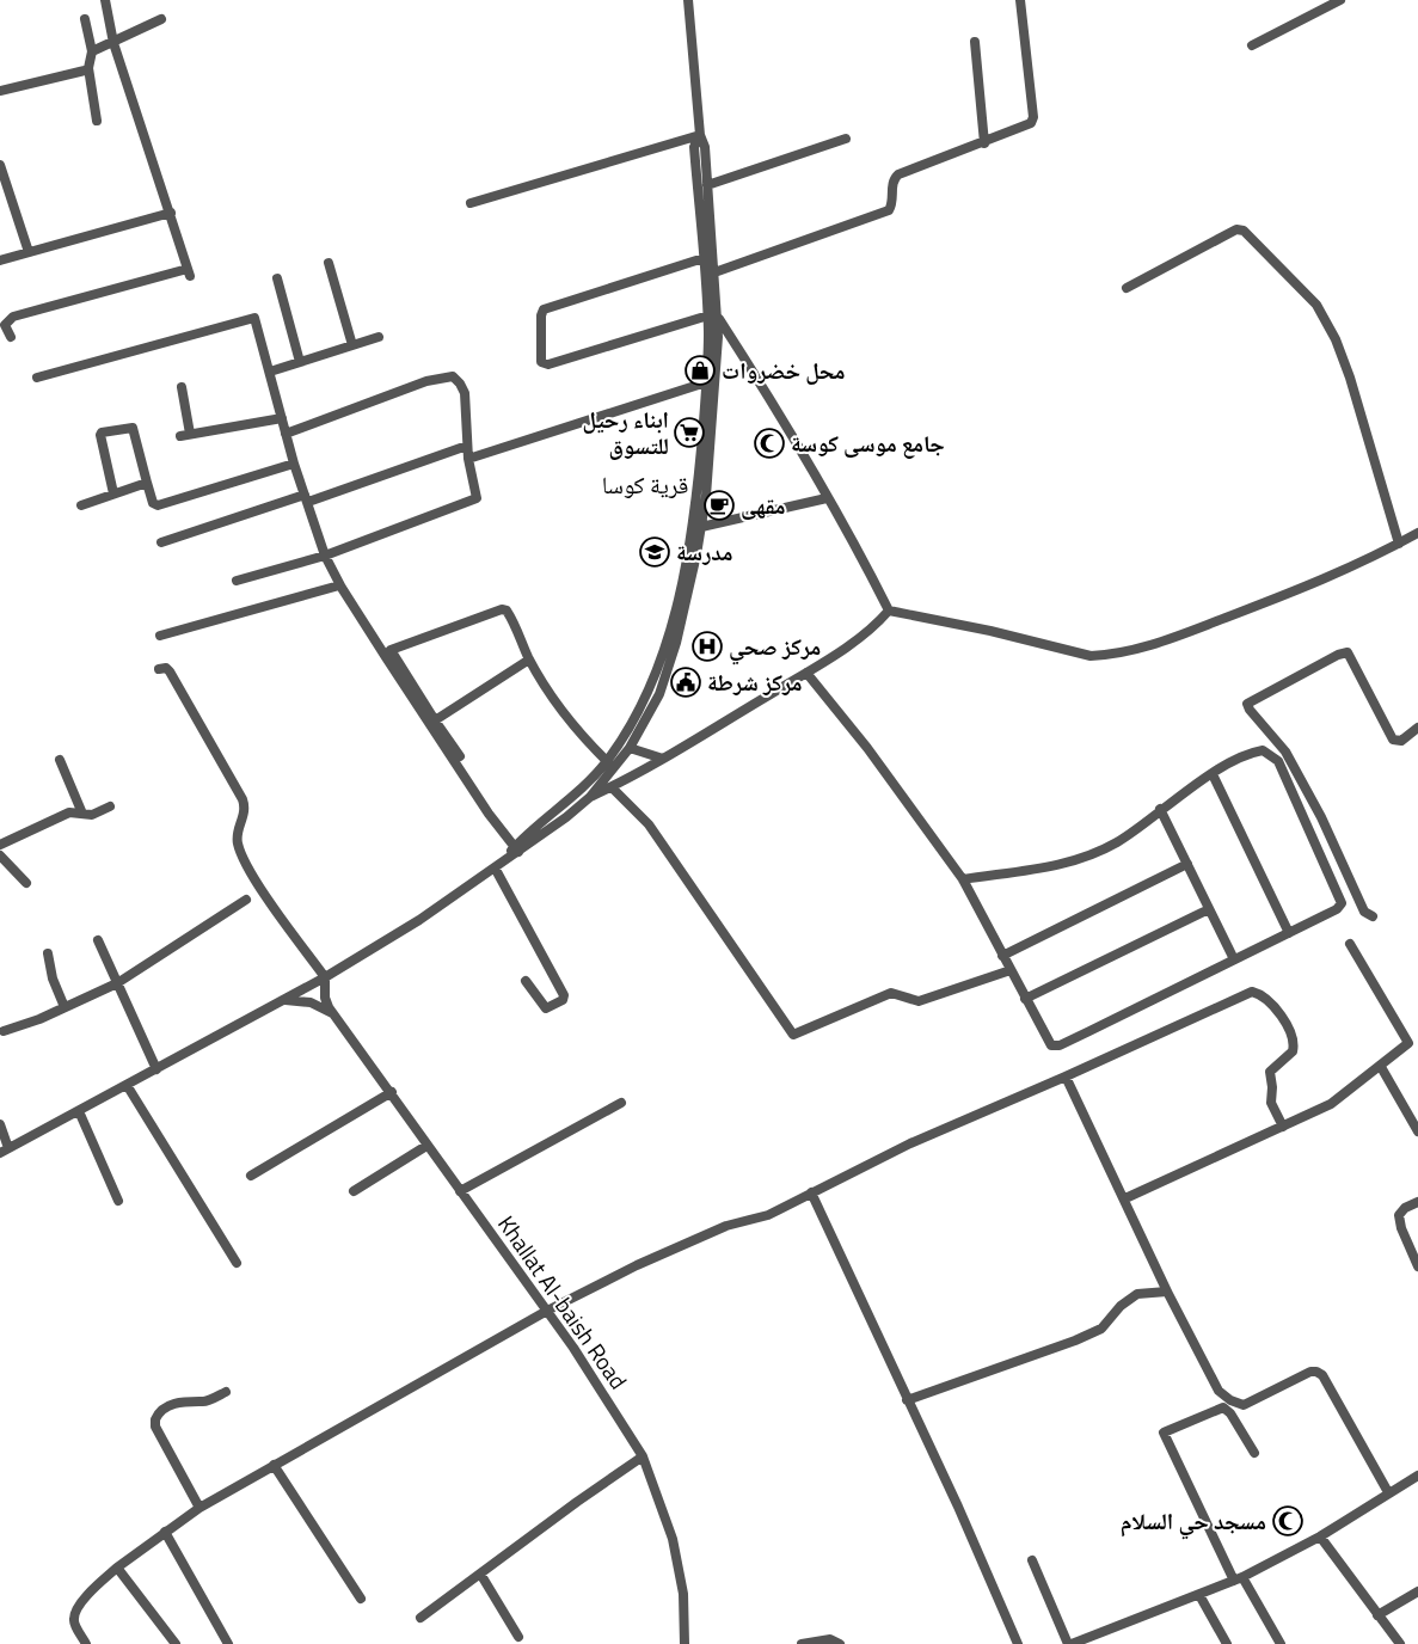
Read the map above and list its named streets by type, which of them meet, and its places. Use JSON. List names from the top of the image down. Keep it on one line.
{"streets":{"street":["Khallat Al-baish Road"]},"districts":["قرية كوسا"],"places":{"shop":["محل خضروات"],"supermarket":["ابناء رحيل للتسوق"],"mosque":["جامع موسى كوسة","مسجد حي السلام"],"cafe":["مقهى"],"school or university":["مدرسة"],"hospital":["مركز صحي"],"public building":["مركز شرطة"]}}
